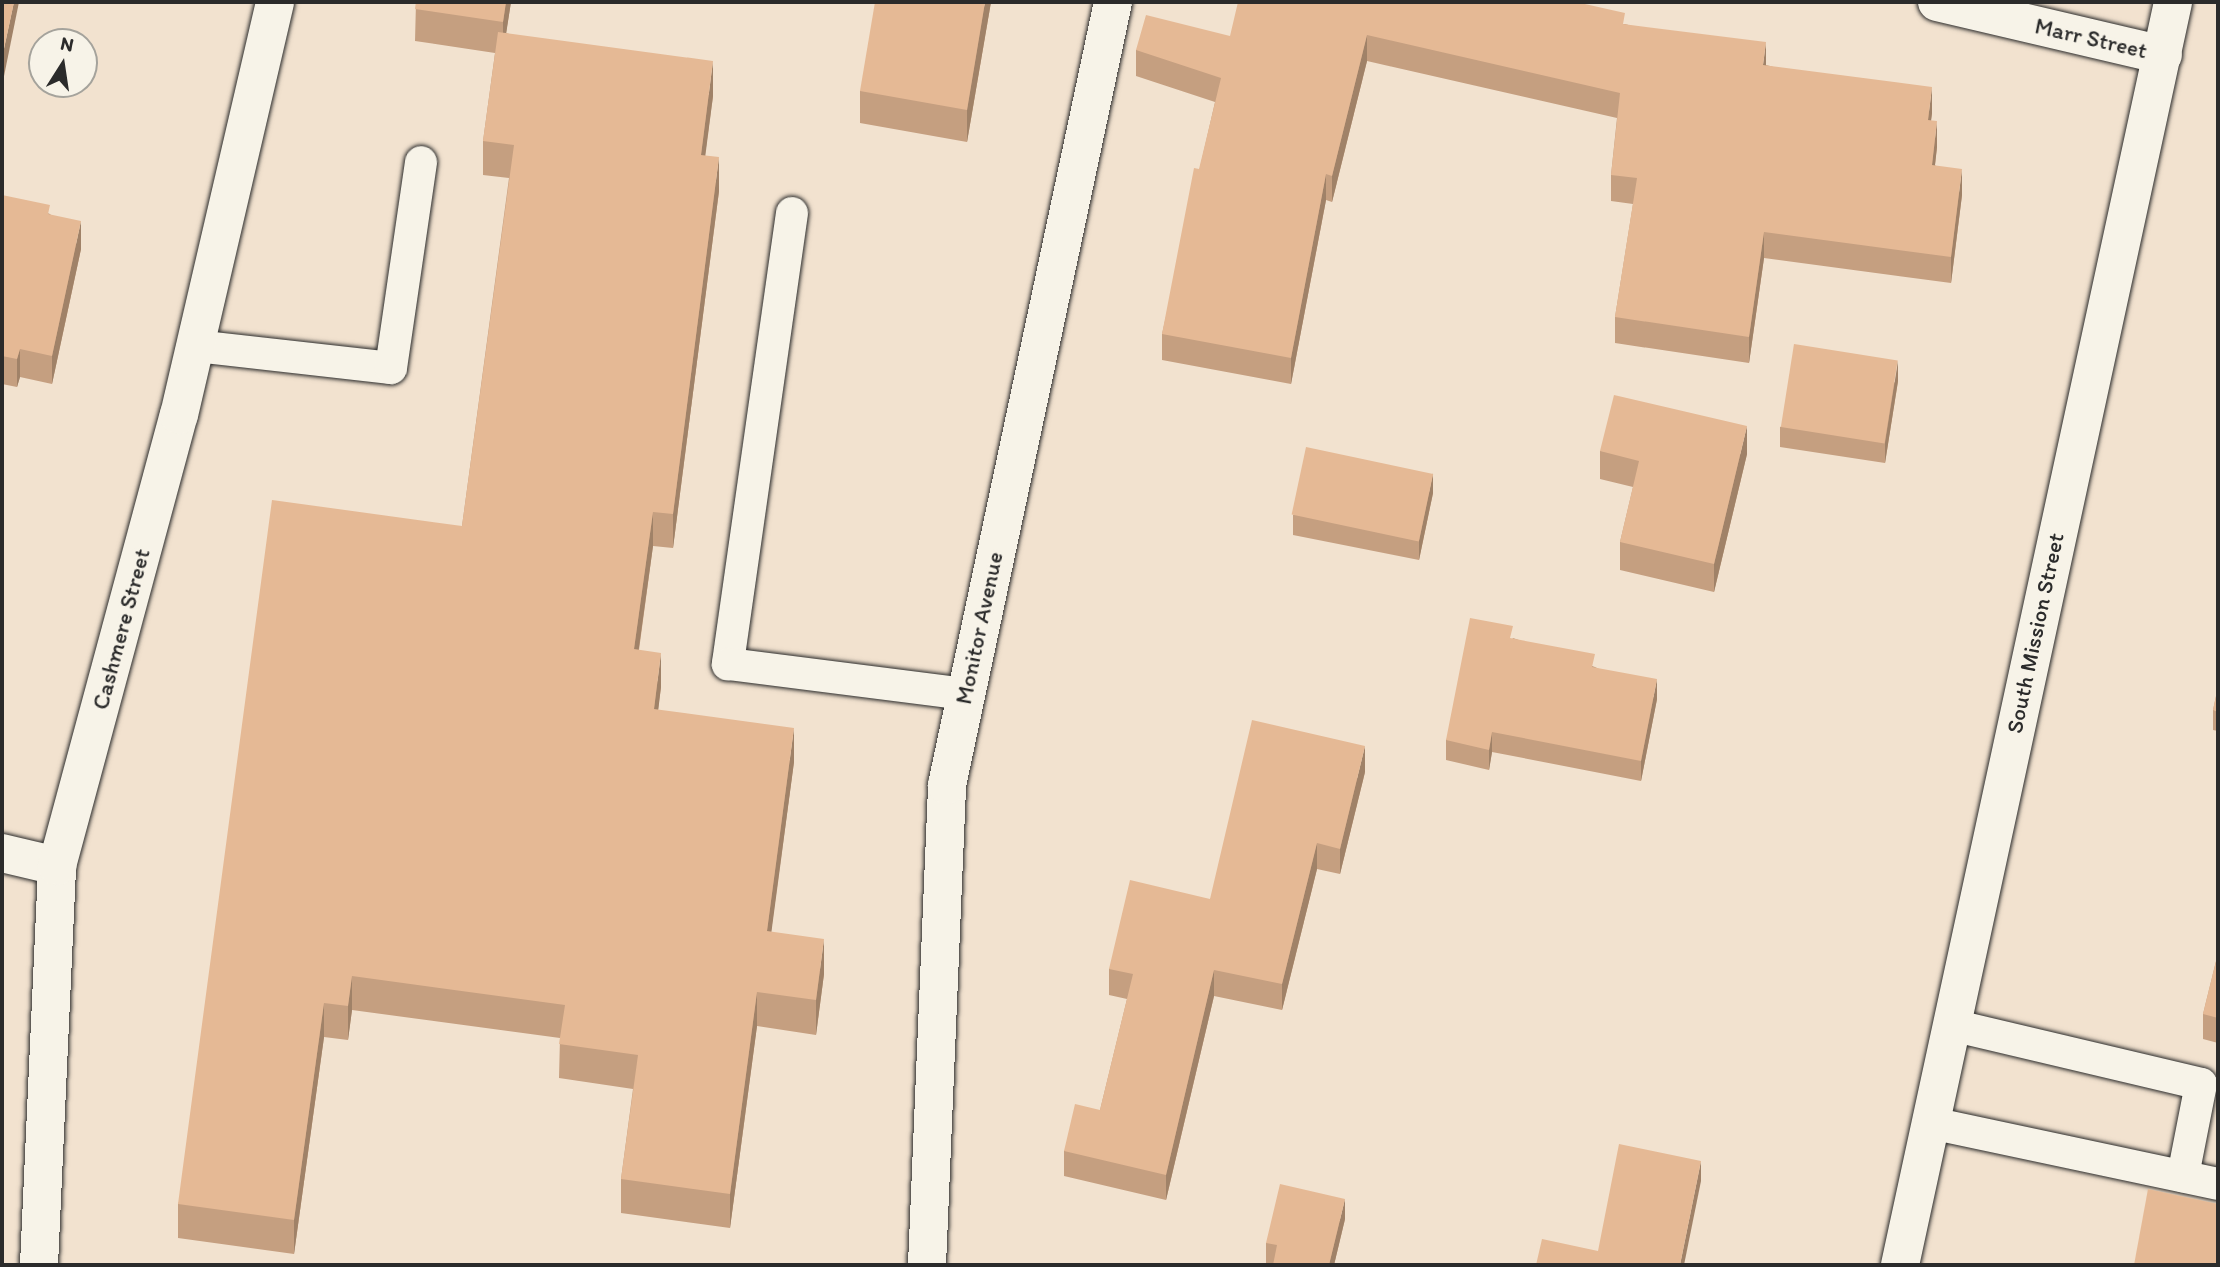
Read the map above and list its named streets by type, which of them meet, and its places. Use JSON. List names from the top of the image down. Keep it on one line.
{"streets":{"street":["Marr Street","Monitor Avenue","Cashmere Street","South Mission Street"]},"crossings":[["Marr Street","South Mission Street"]],"north":"top"}
